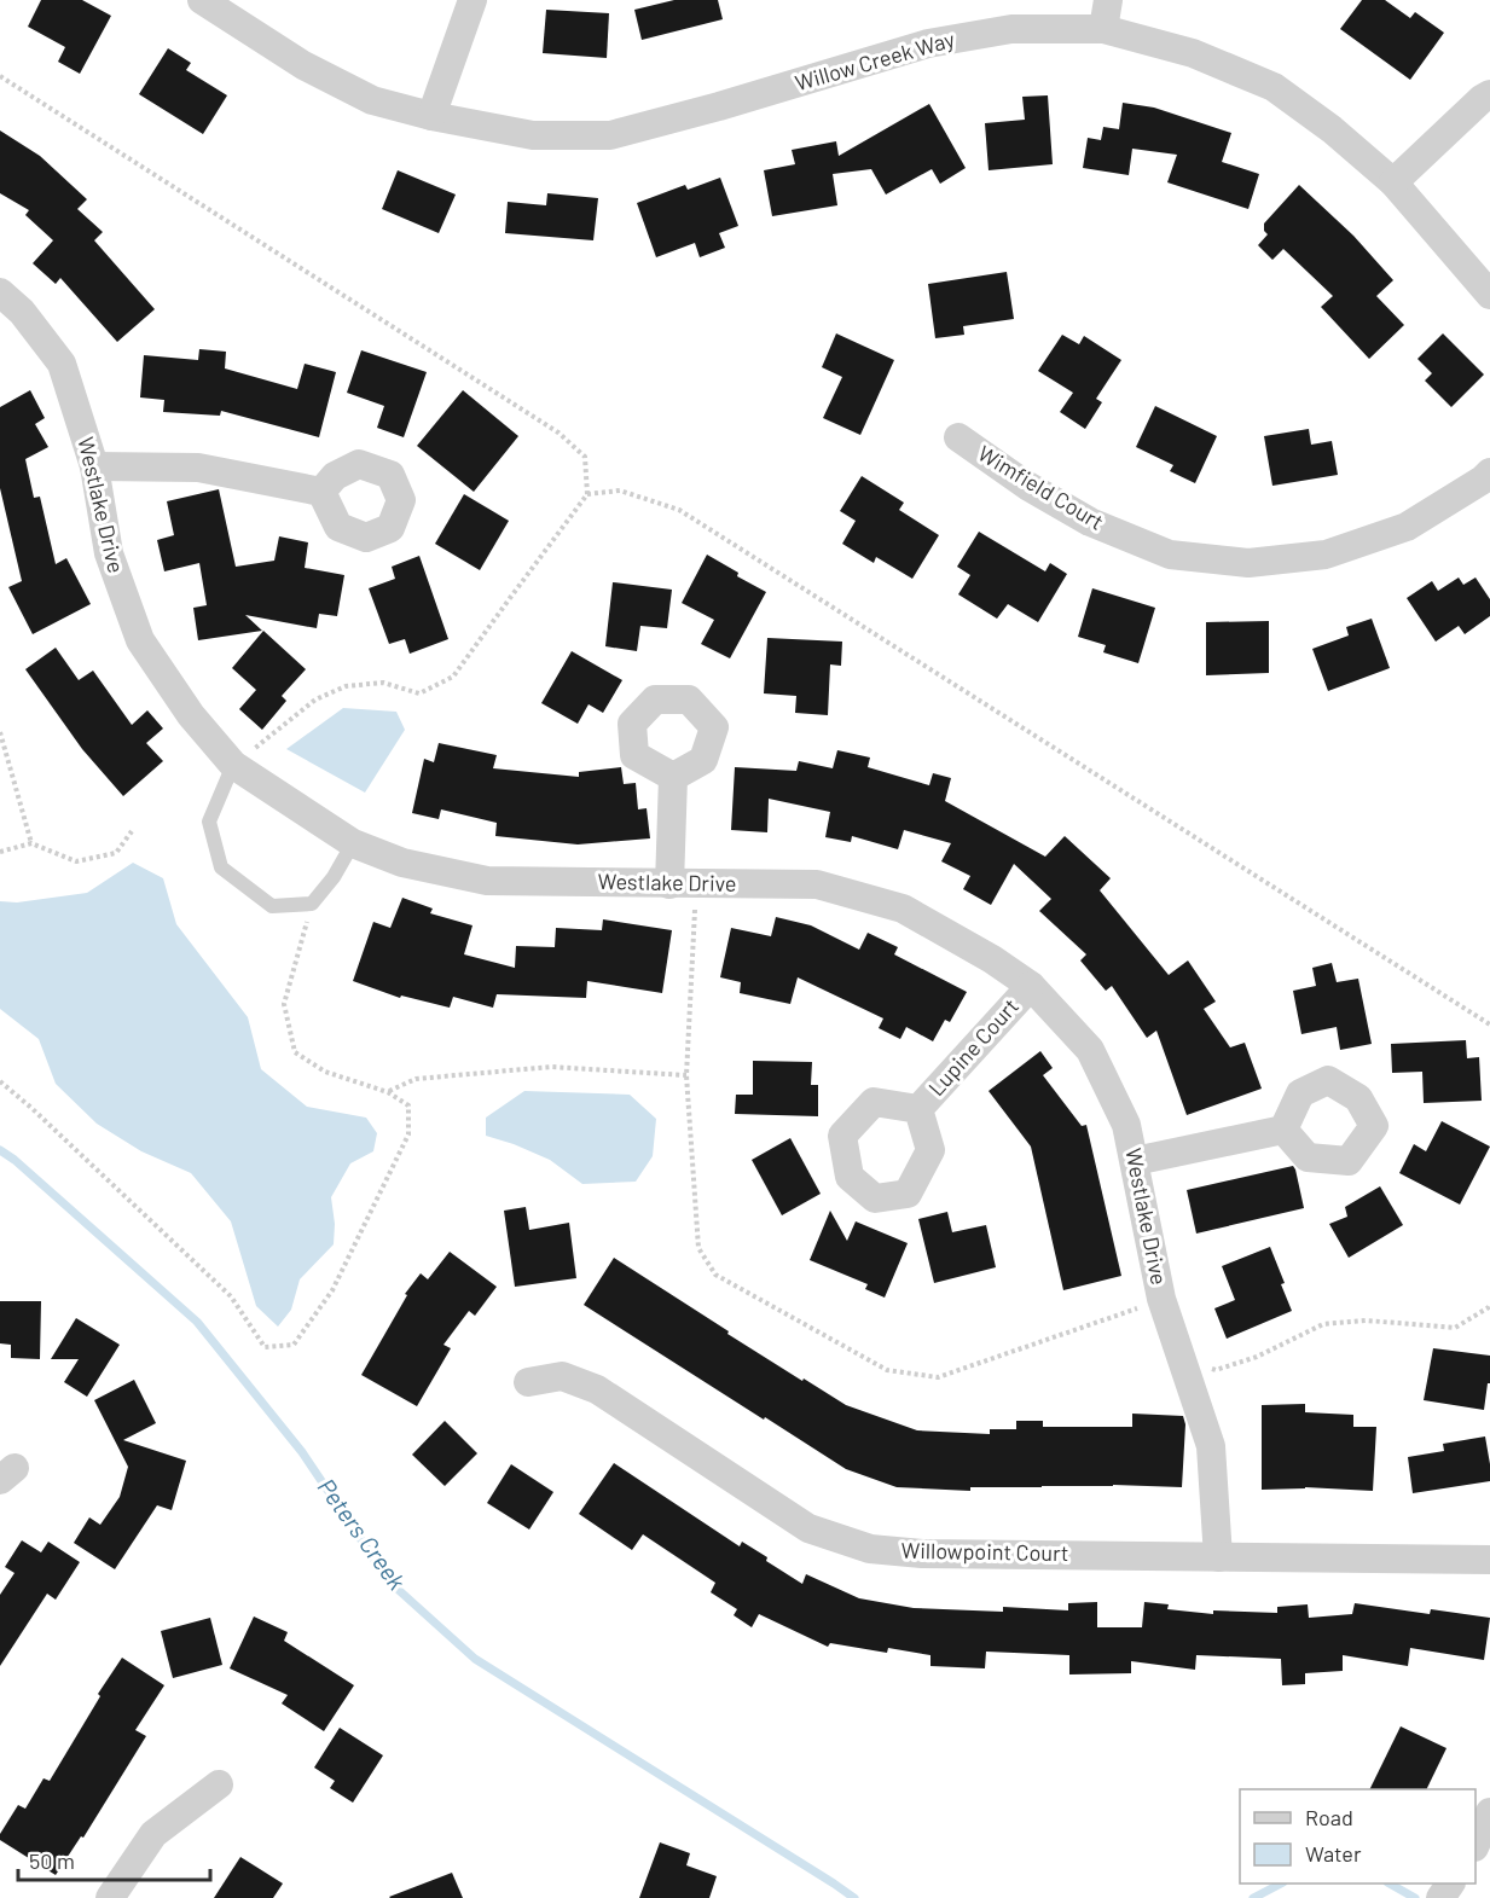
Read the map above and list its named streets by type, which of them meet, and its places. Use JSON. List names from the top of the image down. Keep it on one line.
{"streets":{"street":["Willow Creek Way","Wimfield Court","Westlake Drive","Lupine Court","Willowpoint Court"]},"crossings":[["Westlake Drive","Lupine Court"],["Westlake Drive","Willowpoint Court"]],"water":["Peters Creek"],"legend":["Road","Water"],"scale_bar":"50 m"}
